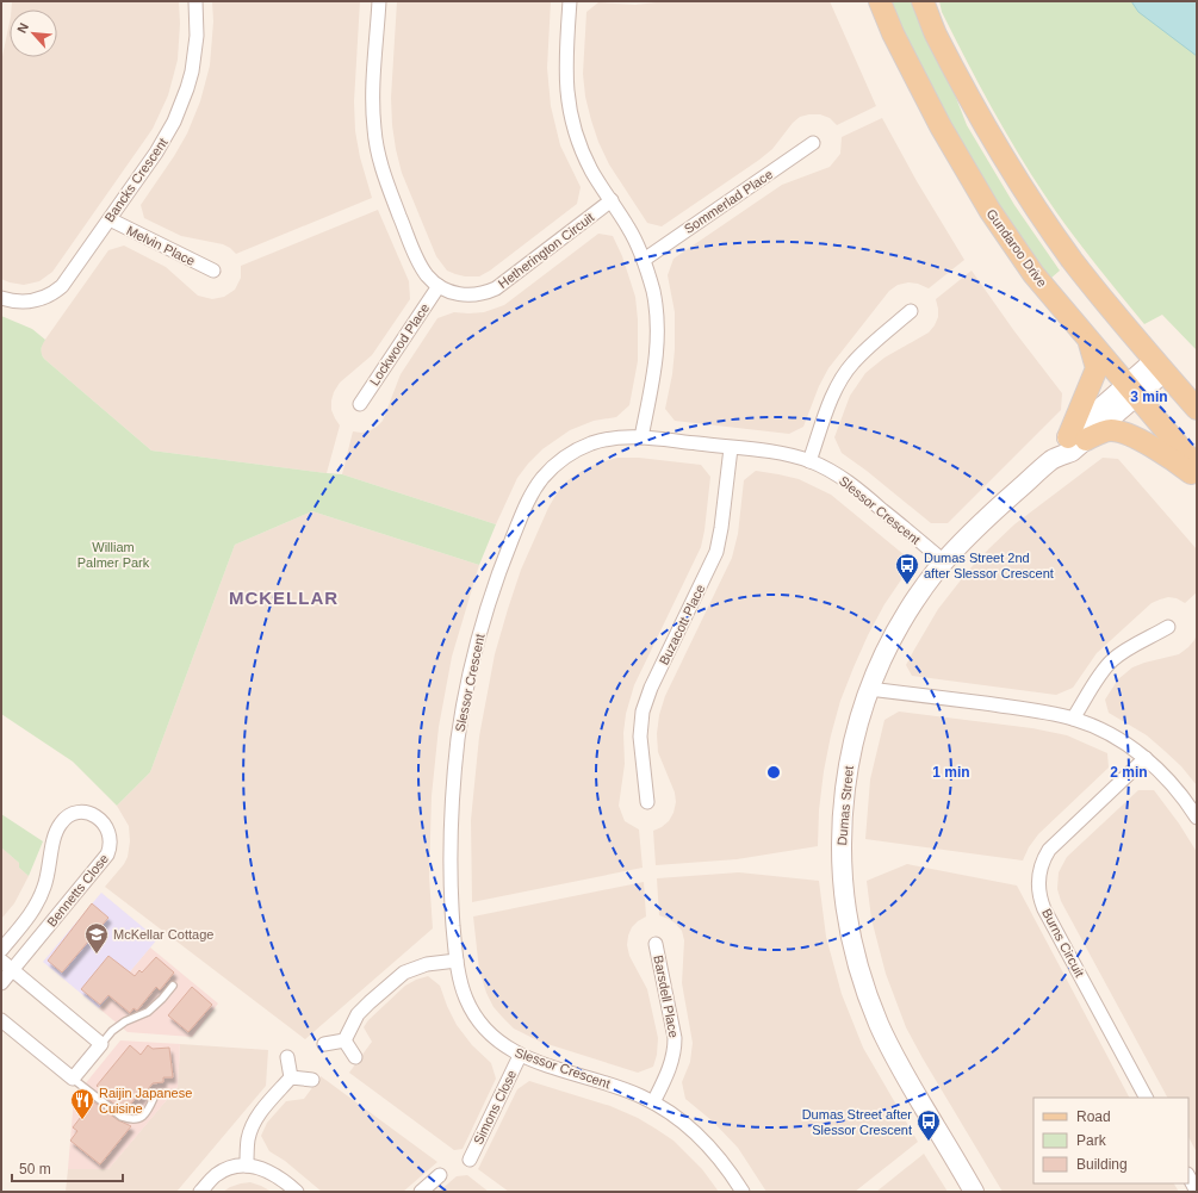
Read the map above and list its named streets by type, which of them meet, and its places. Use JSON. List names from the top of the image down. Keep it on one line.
{"streets":{"main road":["Gundaroo Drive"],"street":["Bancks Crescent","Sommerlad Place","Melvin Place","Hetherington Circuit","Lockwood Place","Slessor Crescent","Buzacott Place","Dumas Street","Bennetts Close","Burns Circuit","Barsdell Place","Simons Close"]},"crossings":[["Bancks Crescent","Melvin Place"],["Gundaroo Drive","Dumas Street"],["Hetherington Circuit","Lockwood Place"],["Slessor Crescent","Buzacott Place"],["Slessor Crescent","Dumas Street"],["Slessor Crescent","Barsdell Place"],["Slessor Crescent","Simons Close"]],"districts":["MCKELLAR"],"parks":["William Palmer Park"],"places":{"bus stop":["Dumas Street 2nd after Slessor Crescent","Dumas Street after Slessor Crescent"],"school or university":["McKellar Cottage"],"restaurant":["Raijin Japanese Cuisine"]},"legend":["Road","Park","Building"],"scale_bar":"50 m","north":"top left","rings":["3 min","1 min","2 min"]}
